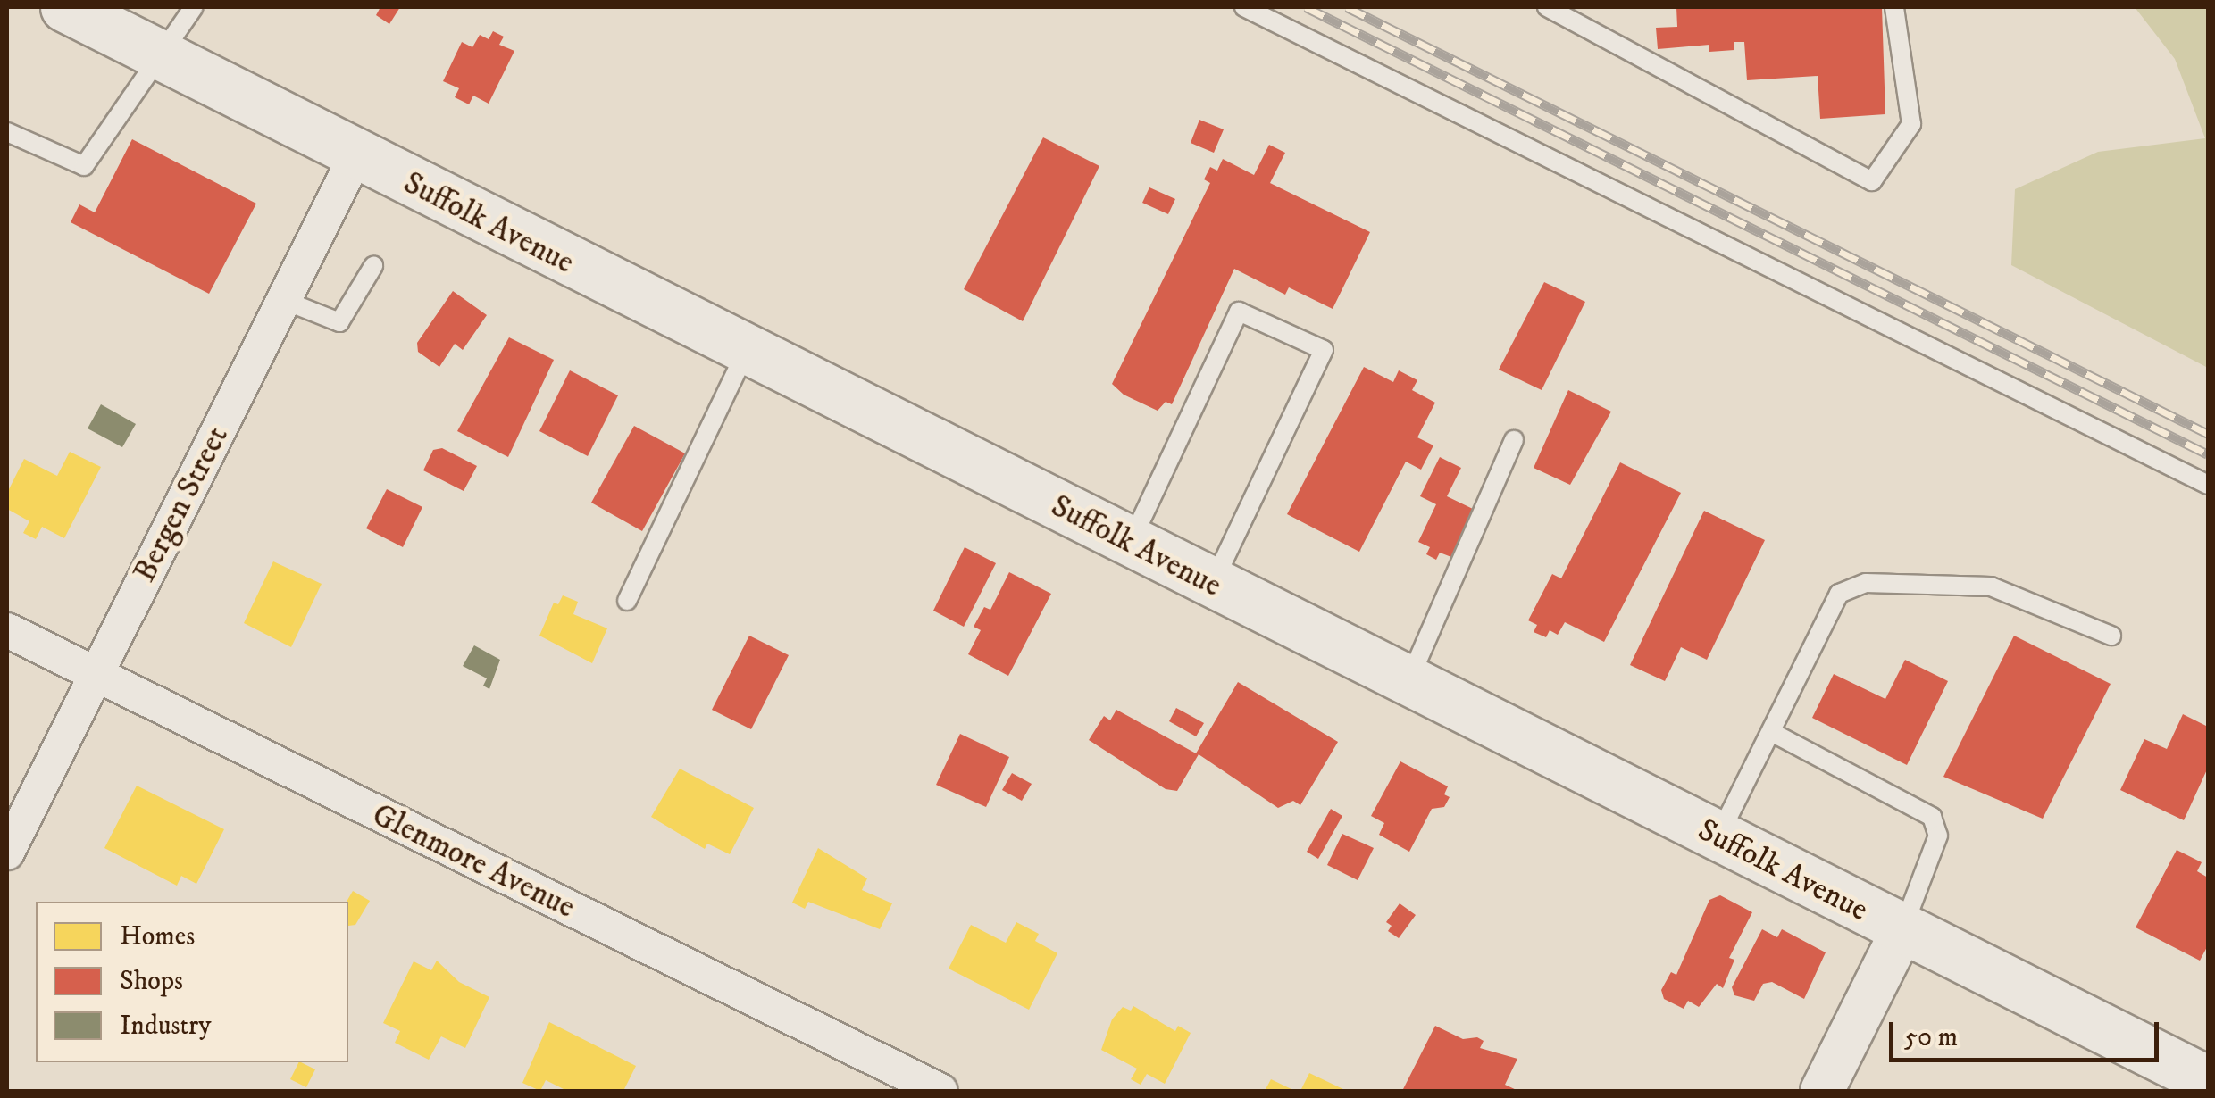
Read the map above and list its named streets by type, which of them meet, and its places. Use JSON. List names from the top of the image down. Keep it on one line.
{"streets":{"main road":["Suffolk Avenue"],"street":["Bergen Street","Glenmore Avenue"]},"crossings":[["Suffolk Avenue","Bergen Street"],["Bergen Street","Glenmore Avenue"]],"legend":["Homes","Shops","Industry"],"scale_bar":"50 m"}
